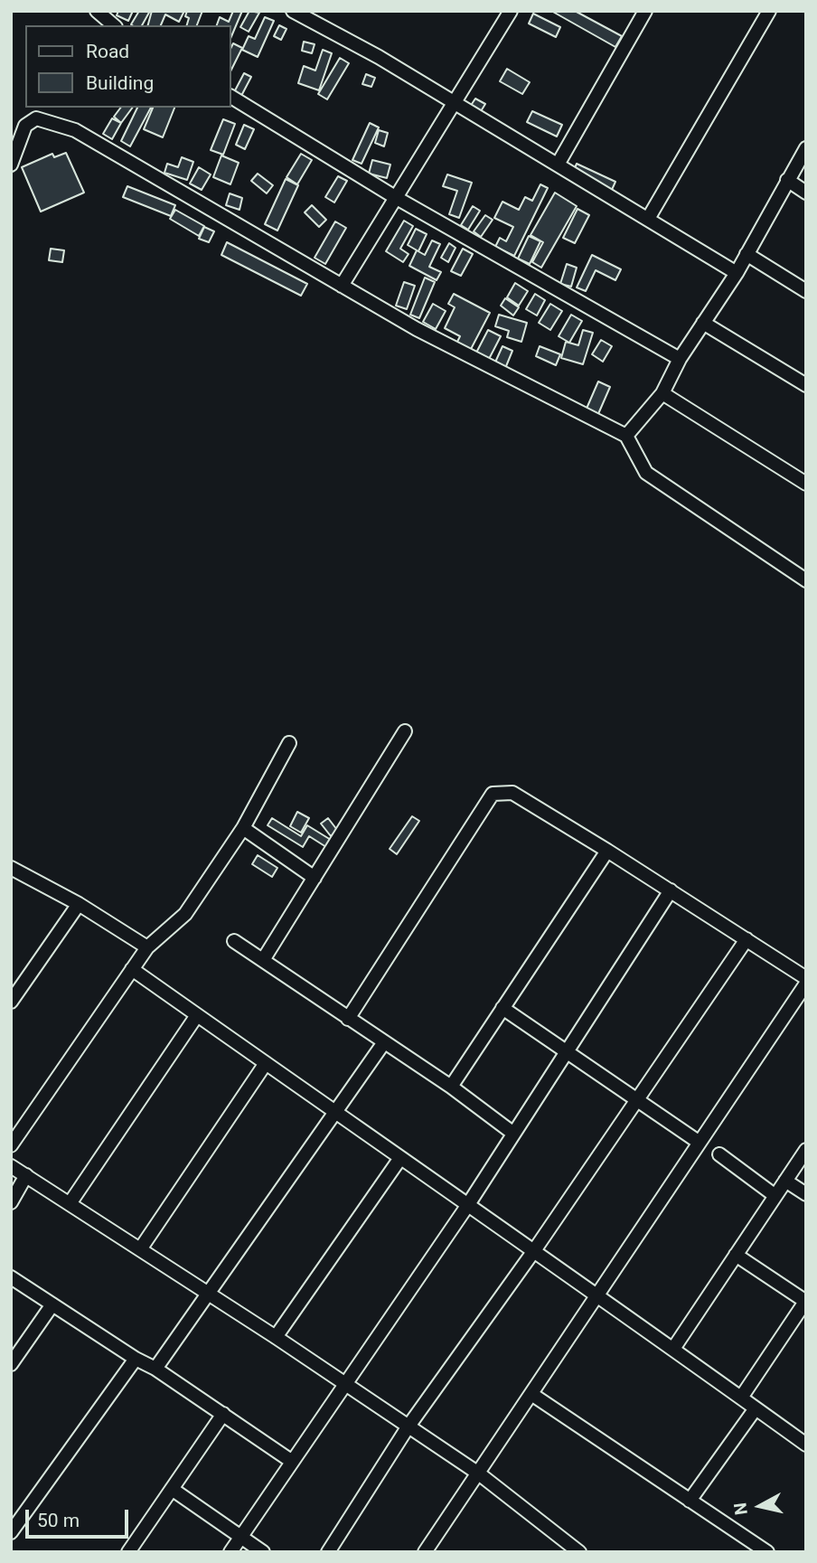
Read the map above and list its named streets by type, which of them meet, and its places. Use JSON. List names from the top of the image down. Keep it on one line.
{"legend":["Road","Building"],"scale_bar":"50 m","north":"left"}
